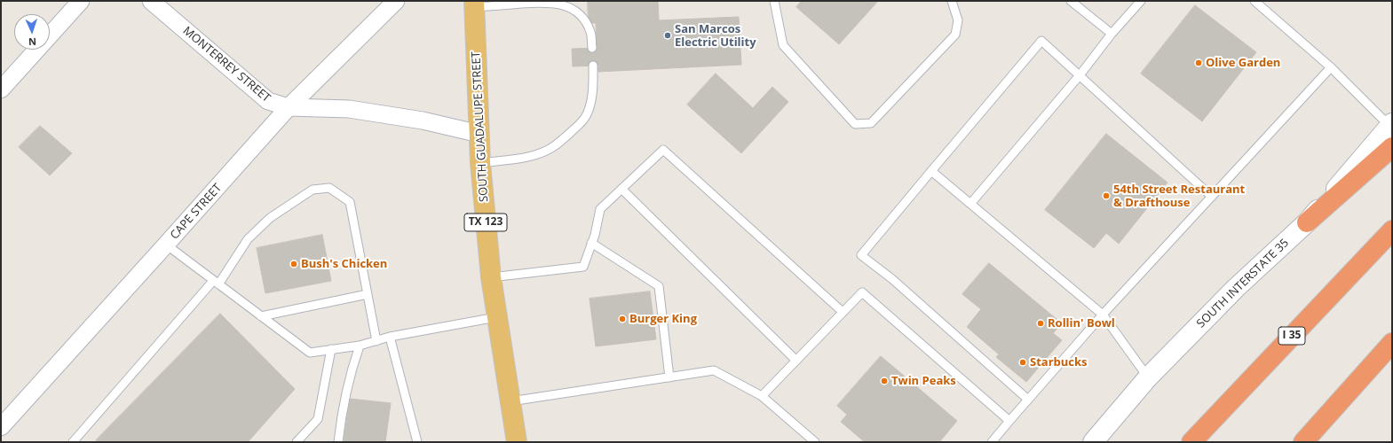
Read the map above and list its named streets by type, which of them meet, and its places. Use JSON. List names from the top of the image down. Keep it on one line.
{"streets":{"highway":["I 35"],"main road":["SOUTH GUADALUPE STREET","TX 123","SOUTH INTERSTATE 35"],"street":["MONTERREY STREET","CAPE STREET"]},"crossings":[["MONTERREY STREET","SOUTH GUADALUPE STREET"],["MONTERREY STREET","CAPE STREET"]],"places":["San Marcos Electric Utility","Olive Garden","54th Street Restaurant & Drafthouse","Bush's Chicken","Burger King","Rollin' Bowl","Starbucks","Twin Peaks"],"north":"bottom"}
